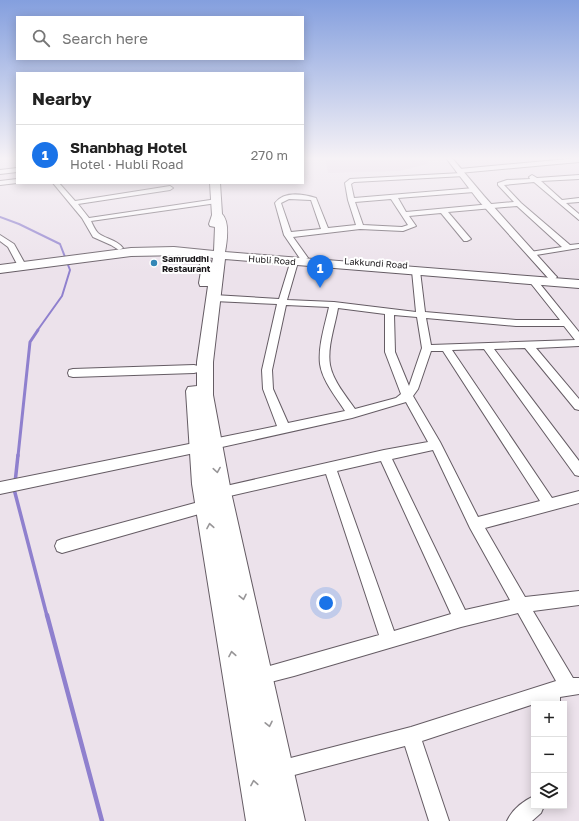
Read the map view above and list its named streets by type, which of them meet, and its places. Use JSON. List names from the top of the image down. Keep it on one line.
{"streets":{"main road":["Hubli Road","Lakkundi Road"]},"crossings":[["Hubli Road","Lakkundi Road"]],"places":["Samruddhi Restaurant"],"page":{"search":"Search here","heading":"Nearby","list":[{"mark":"1","name":"Shanbhag Hotel","note":"Hotel · Hubli Road","value":"270 m"}],"pins":"1","map_buttons":["+","−"]}}
